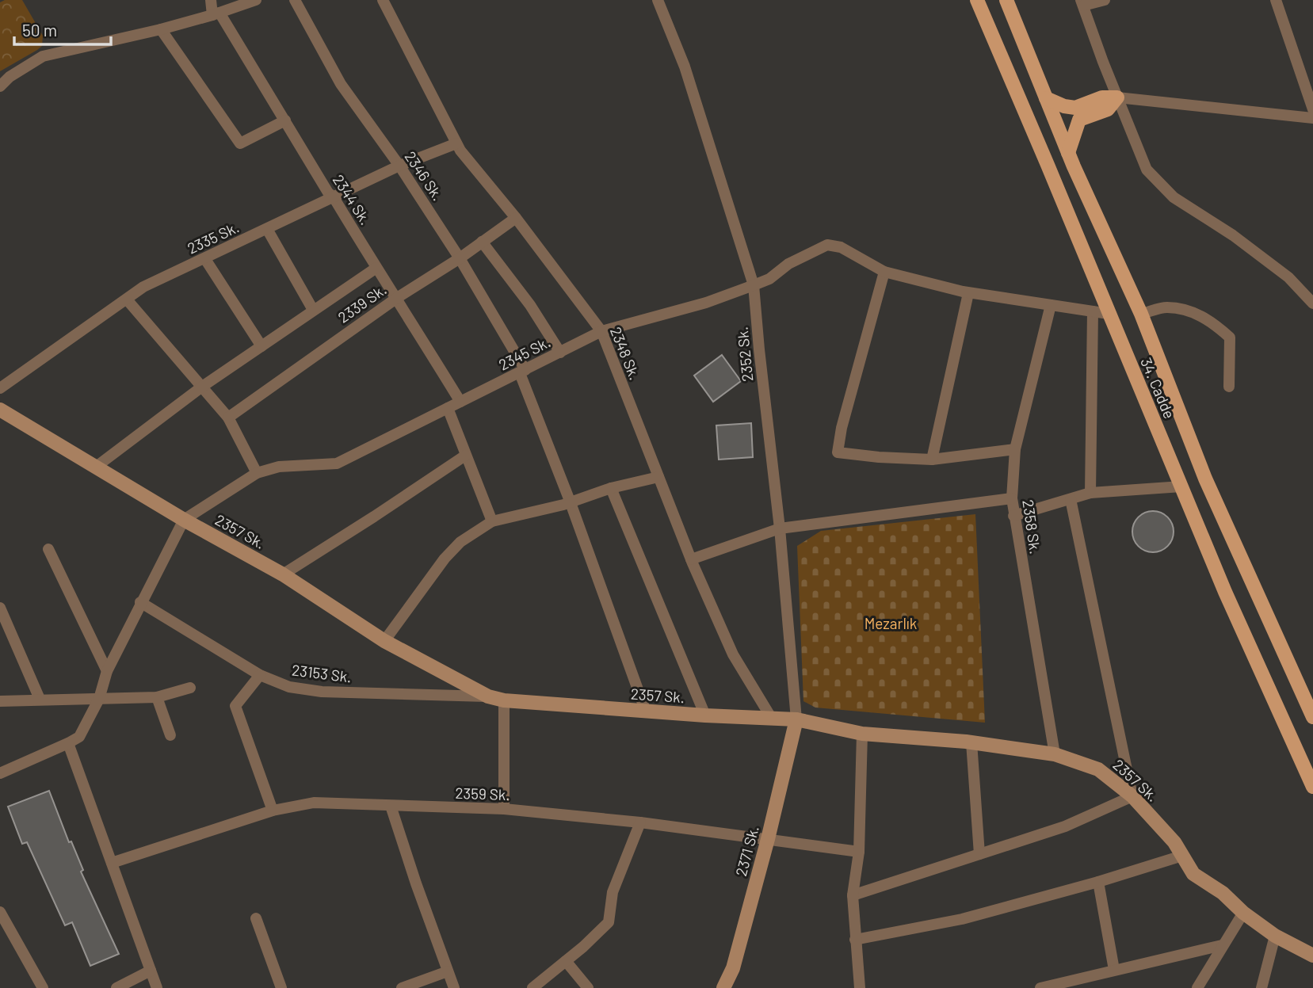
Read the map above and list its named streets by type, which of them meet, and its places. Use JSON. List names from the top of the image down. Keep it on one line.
{"streets":{"main road":["34. Cadde"],"street":["2346 Sk.","2344 Sk.","2335 Sk.","2339 Sk.","2345 Sk.","2348 Sk.","2352 Sk.","2358 Sk.","2357 Sk.","23153 Sk.","2359 Sk.","2371 Sk."]},"crossings":[["2346 Sk.","2335 Sk."],["2346 Sk.","2339 Sk."],["2346 Sk.","2345 Sk."],["2346 Sk.","2357 Sk."],["2344 Sk.","2335 Sk."],["2344 Sk.","2339 Sk."],["2344 Sk.","2345 Sk."],["2335 Sk.","2348 Sk."],["2339 Sk.","2348 Sk."],["2345 Sk.","2348 Sk."],["2345 Sk.","2352 Sk."],["2345 Sk.","2357 Sk."],["2348 Sk.","2357 Sk."],["2352 Sk.","2357 Sk."],["2352 Sk.","2371 Sk."],["2358 Sk.","2357 Sk."],["2357 Sk.","23153 Sk."],["2357 Sk.","2371 Sk."],["2359 Sk.","2371 Sk."]],"parks":["Mezarlık"],"scale_bar":"50 m"}
